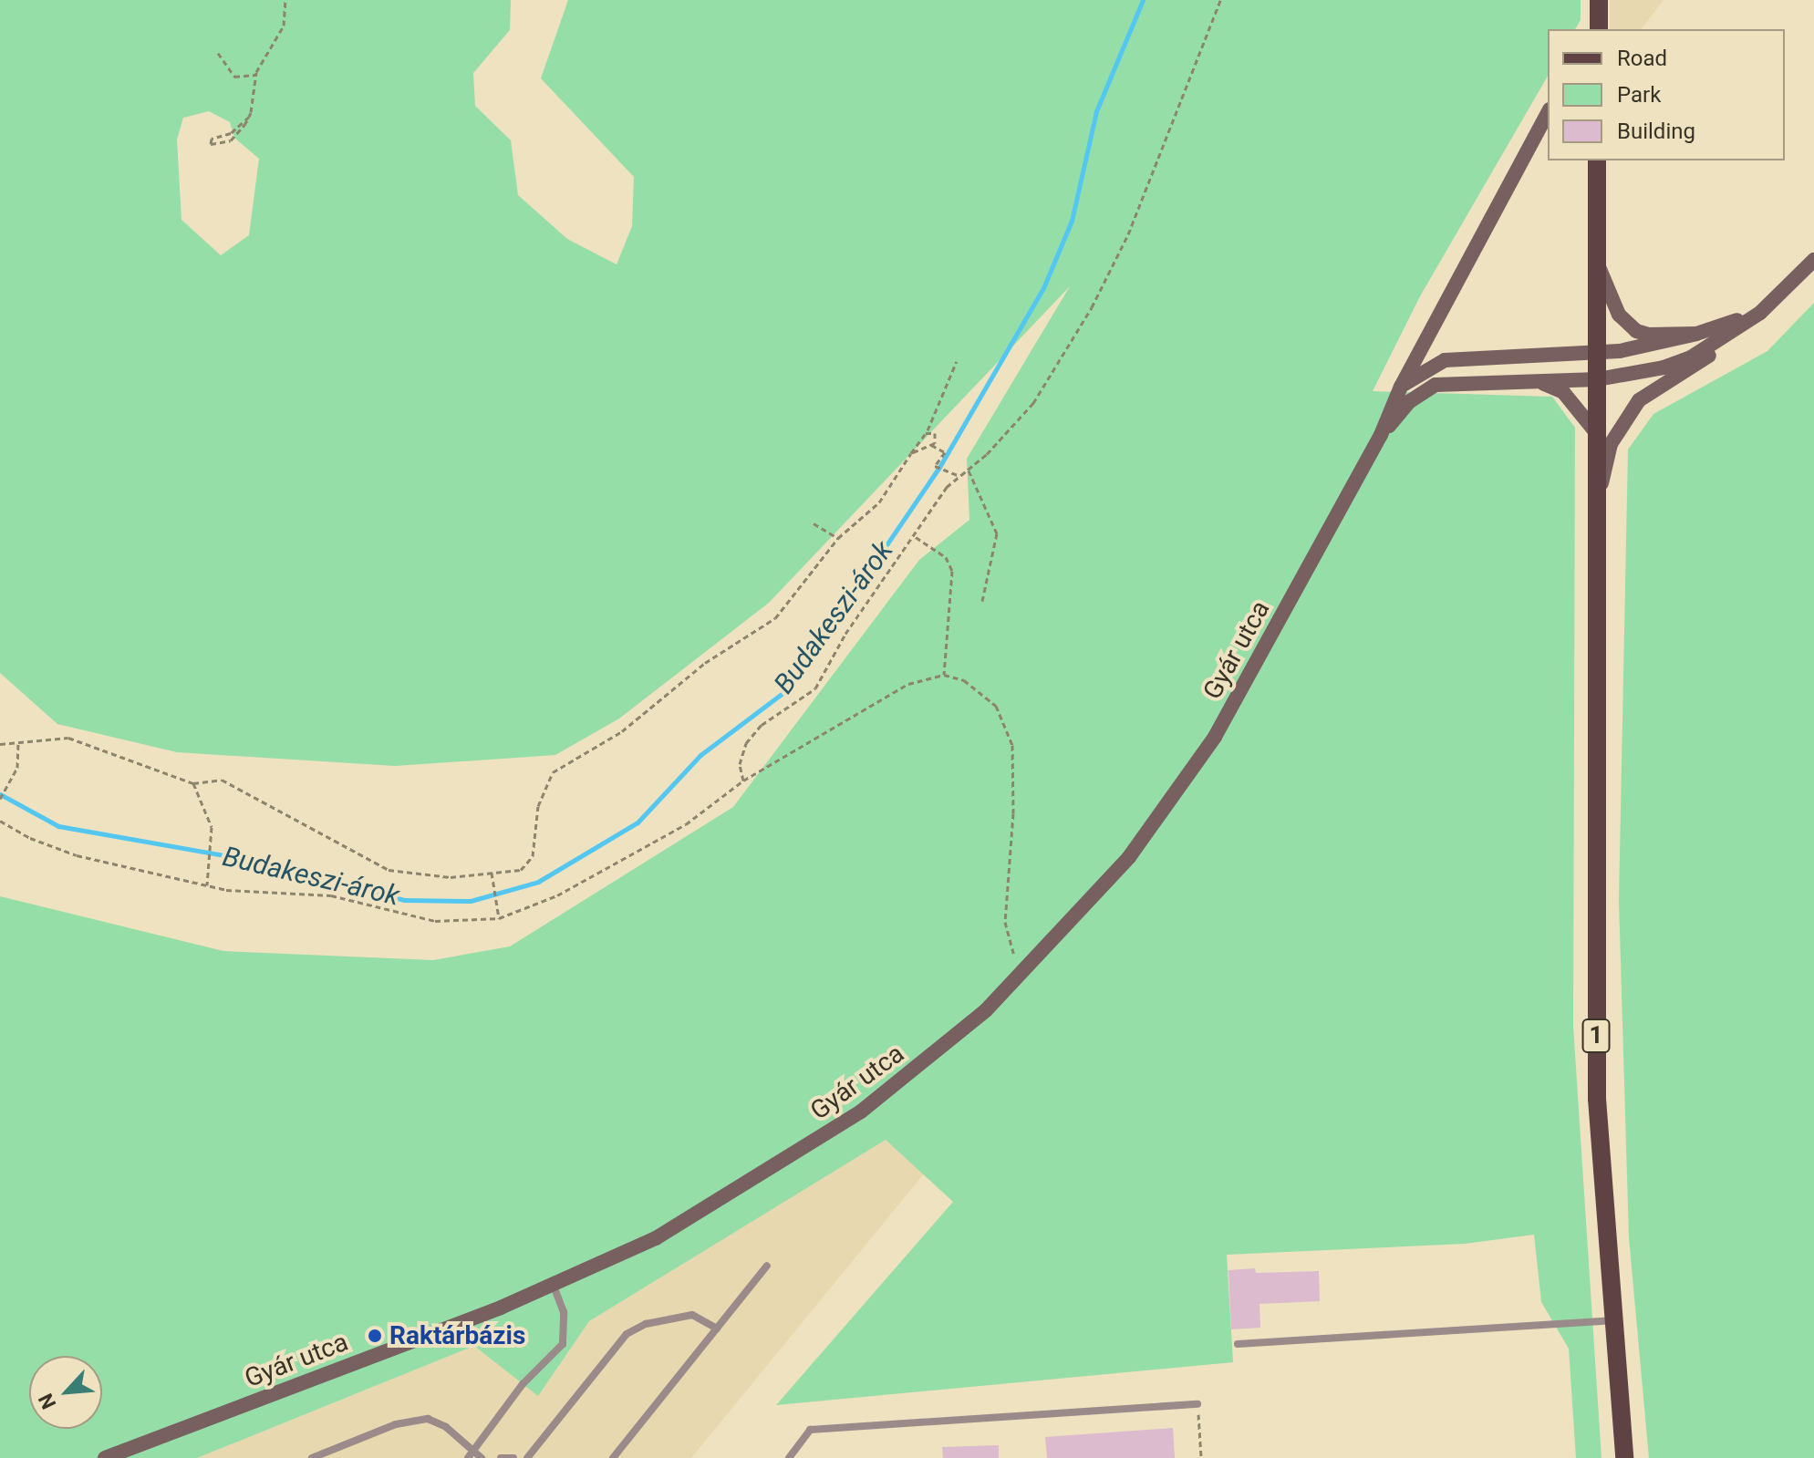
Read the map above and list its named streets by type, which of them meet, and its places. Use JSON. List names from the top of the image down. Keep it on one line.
{"streets":{"main road":["Gyár utca","1"]},"crossings":[["Gyár utca","1"]],"water":["Budakeszi-árok"],"places":["Raktárbázis"],"legend":["Road","Park","Building"],"north":"bottom left"}
